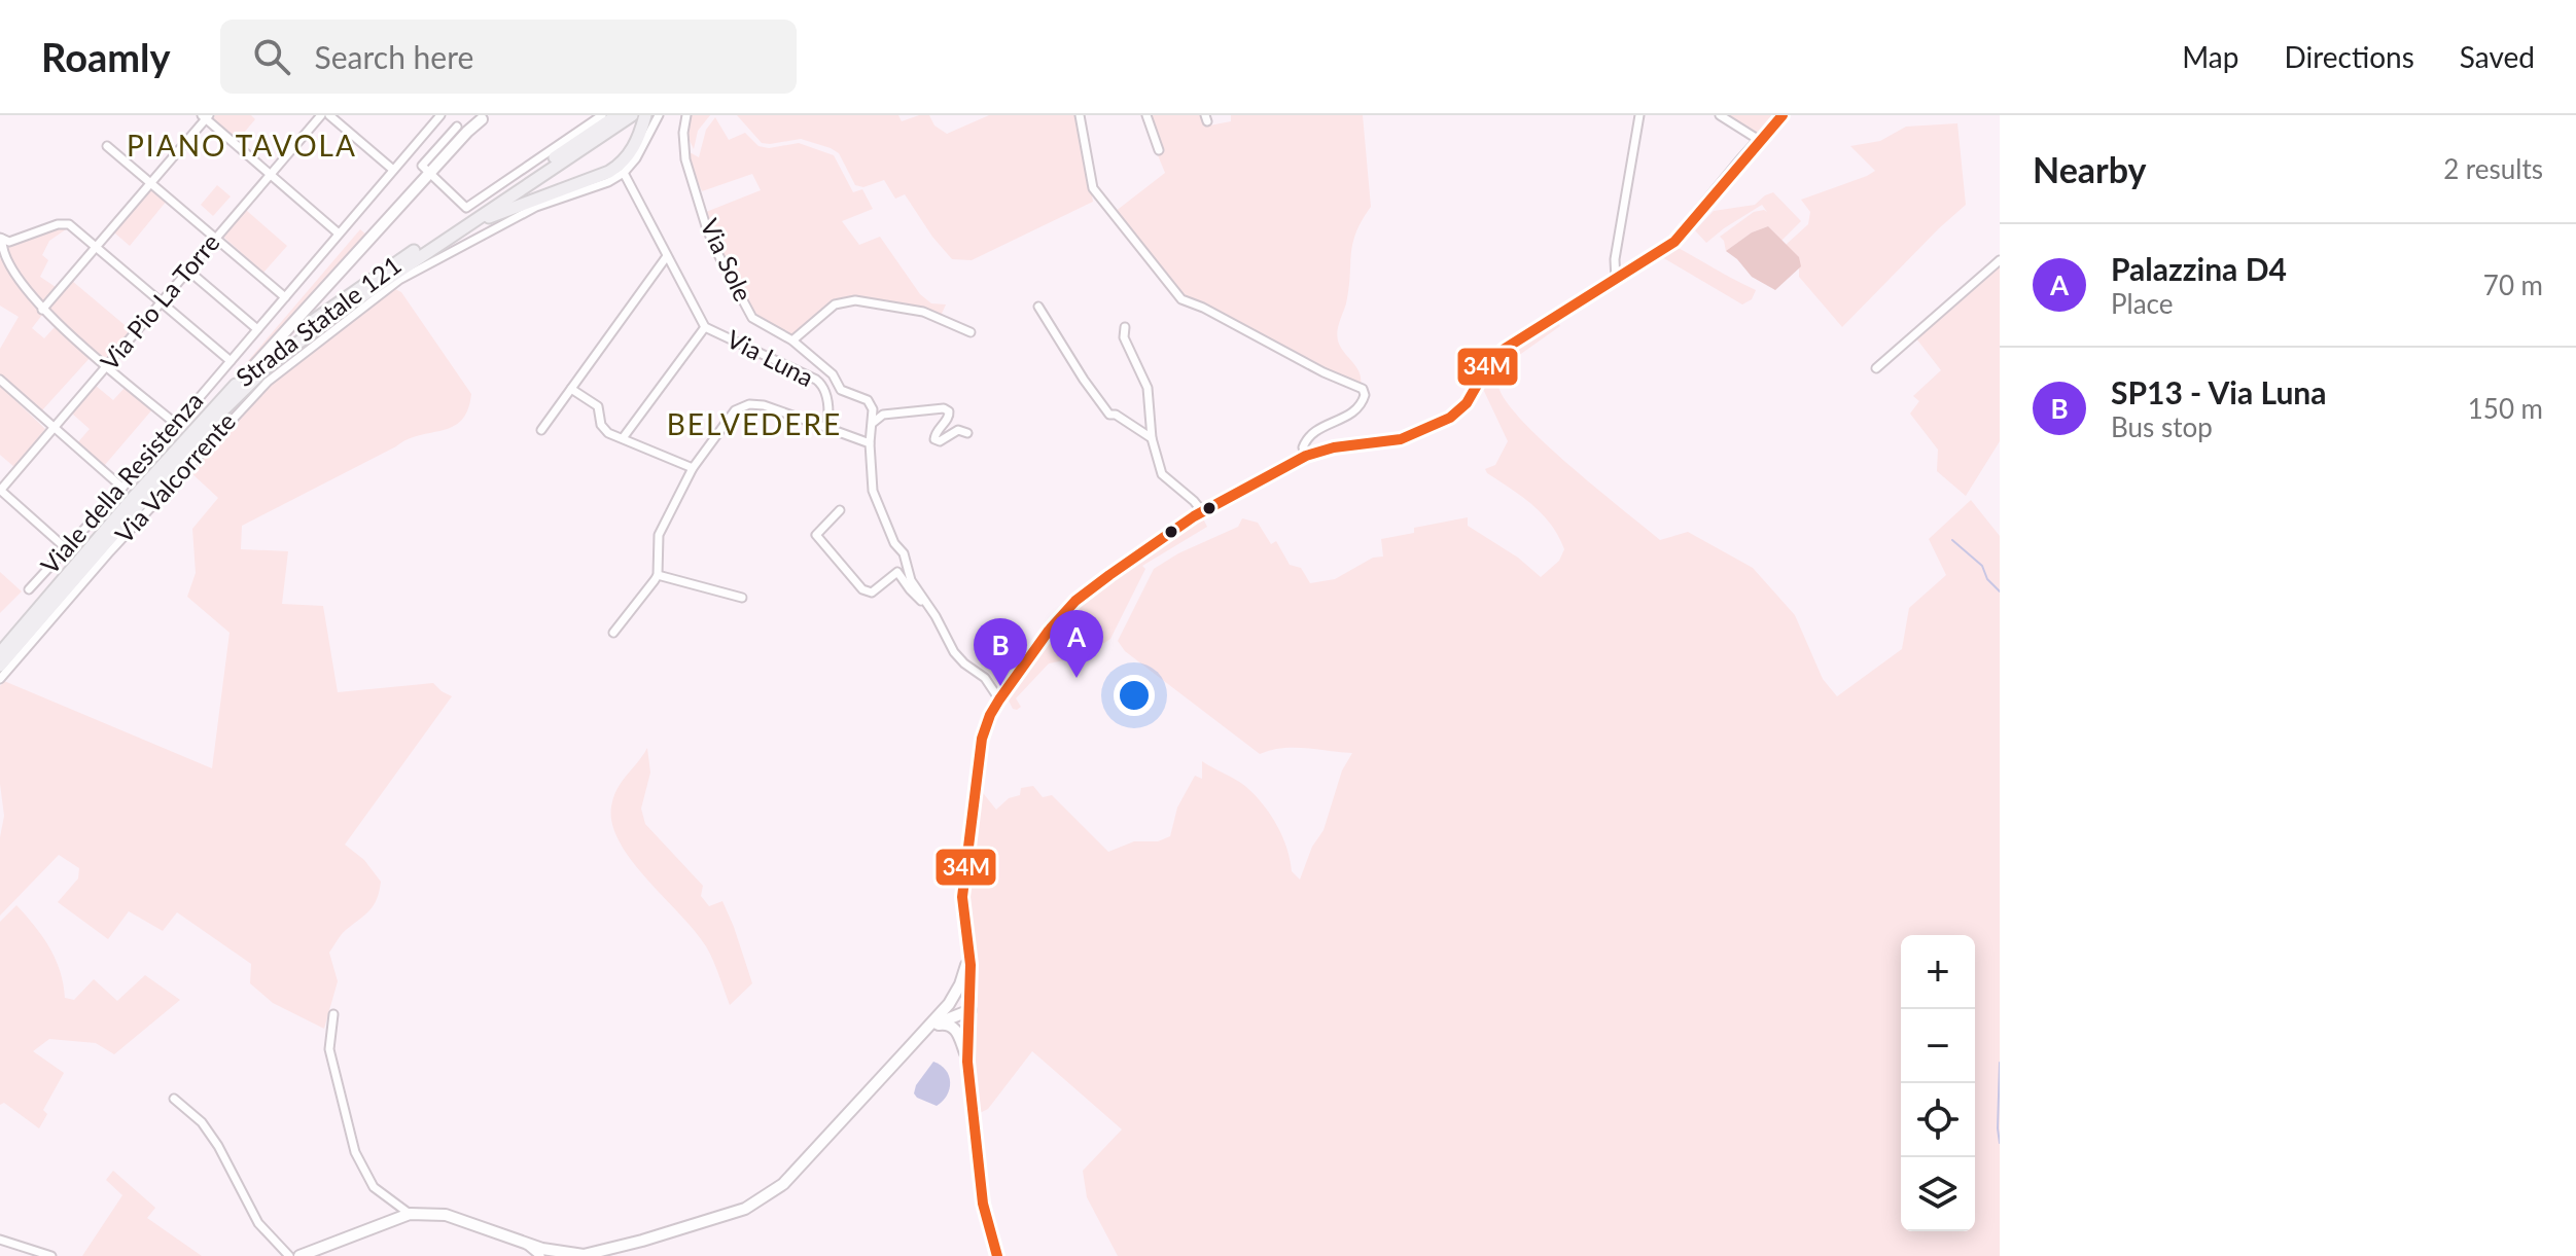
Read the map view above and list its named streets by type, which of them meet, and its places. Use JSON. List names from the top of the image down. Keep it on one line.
{"streets":{"main road":["Strada Statale 121"],"street":["Via Sole","Via Pio La Torre","Via Luna","Via Valcorrente","Viale della Resistenza"]},"crossings":[["Via Luna","Via Valcorrente"]],"districts":["PIANO TAVOLA","BELVEDERE"],"lines":["transit line 34M"],"page":{"header":"Roamly","search":"Search here","nav":["Map","Directions","Saved"],"heading":["Nearby","2 results"],"list":[{"mark":"A","name":"Palazzina D4","note":"Place","value":"70 m"},{"mark":"B","name":"SP13 - Via Luna","note":"Bus stop","value":"150 m"}],"pins":["A","B"],"map_buttons":["+","−"]}}
